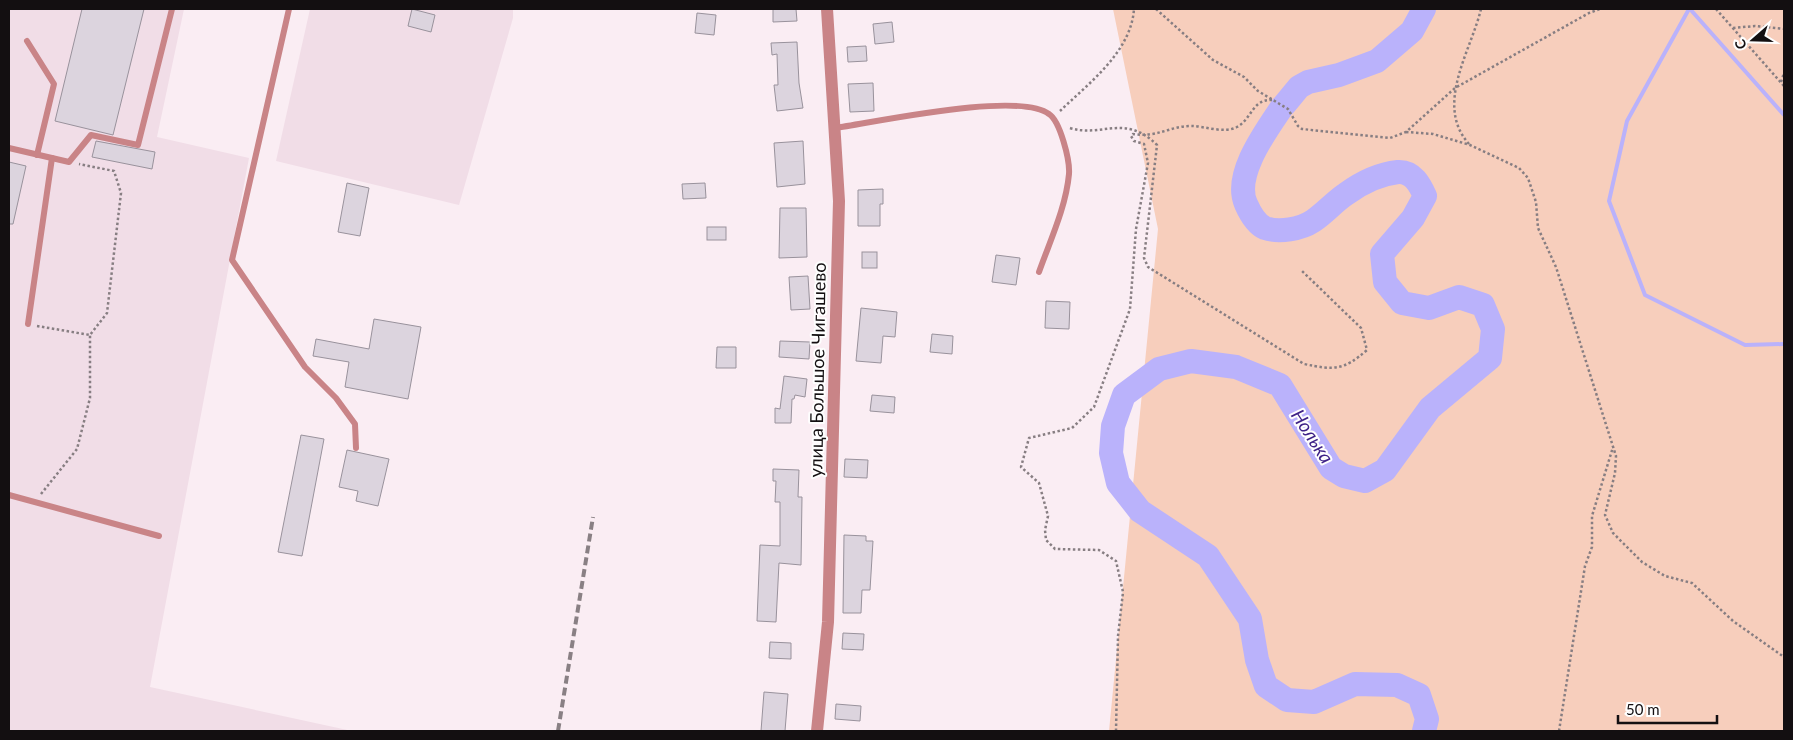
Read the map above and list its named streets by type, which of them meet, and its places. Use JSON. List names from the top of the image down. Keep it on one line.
{"streets":{"street":["улица Большое Чигашево"]},"water":["Нолька"],"scale_bar":"50 m","north":"left"}
